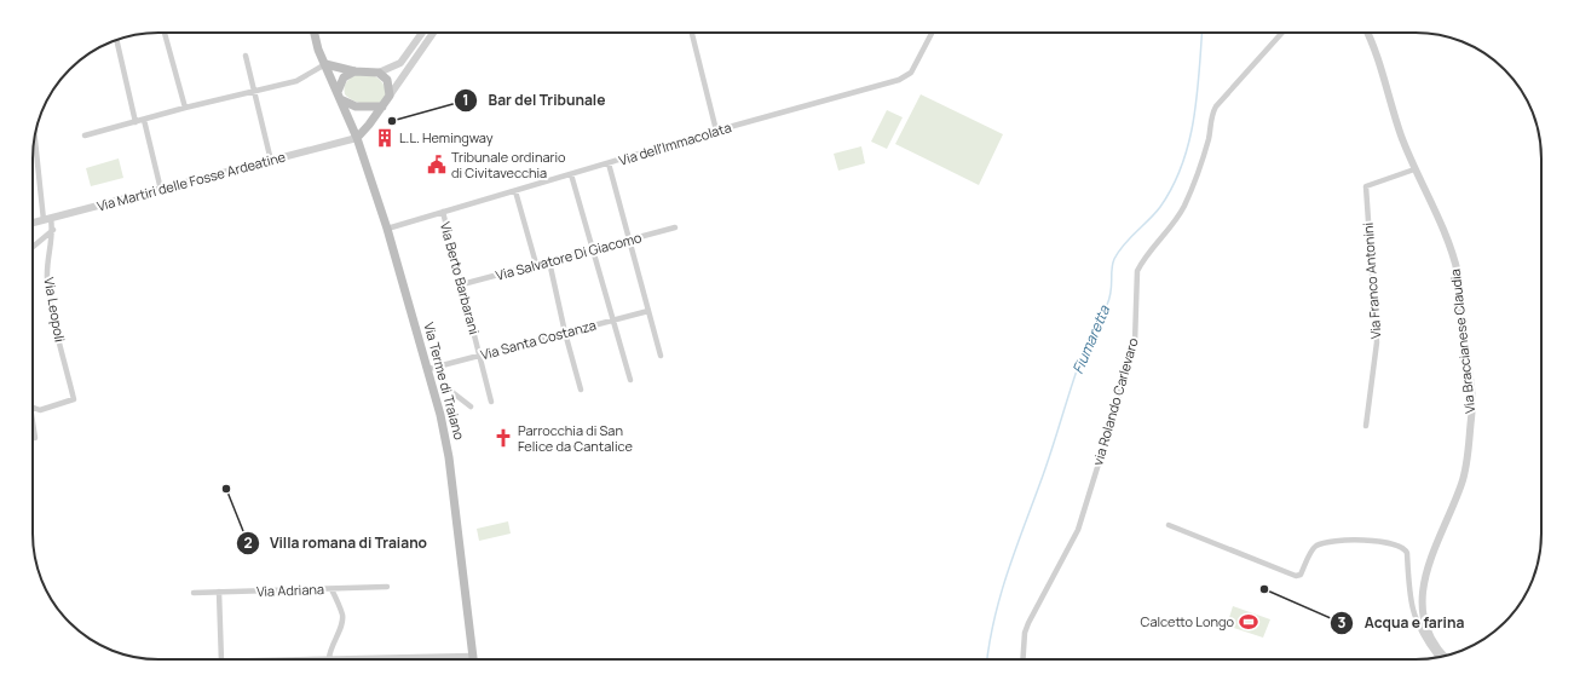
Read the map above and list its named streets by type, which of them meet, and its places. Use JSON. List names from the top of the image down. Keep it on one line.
{"streets":{"main road":["Via Terme di Traiano"],"street":["Via dell'Immacolata","Via Martiri delle Fosse Ardeatine","Via Salvatore Di Giacomo","Via Berto Barbarani","Via Franco Antonini","Via Leopoli","Via Santa Costanza","Via Braccianese Claudia","via Rolando Carlevaro","Via Adriana"]},"crossings":[["Via dell'Immacolata","Via Berto Barbarani"],["Via dell'Immacolata","Via Terme di Traiano"],["Via Martiri delle Fosse Ardeatine","Via Leopoli"],["Via Martiri delle Fosse Ardeatine","Via Terme di Traiano"],["Via Salvatore Di Giacomo","Via Berto Barbarani"],["Via Berto Barbarani","Via Santa Costanza"],["Via Franco Antonini","Via Braccianese Claudia"],["Via Santa Costanza","Via Terme di Traiano"]],"water":["Fiumaretta"],"places":{"other":["Bar del Tribunale","Villa romana di Traiano","Acqua e farina"],"building":["L.L. Hemingway"],"public building":["Tribunale ordinario di Civitavecchia"],"church":["Parrocchia di San Felice da Cantalice"],"sports":["Calcetto Longo"]}}
